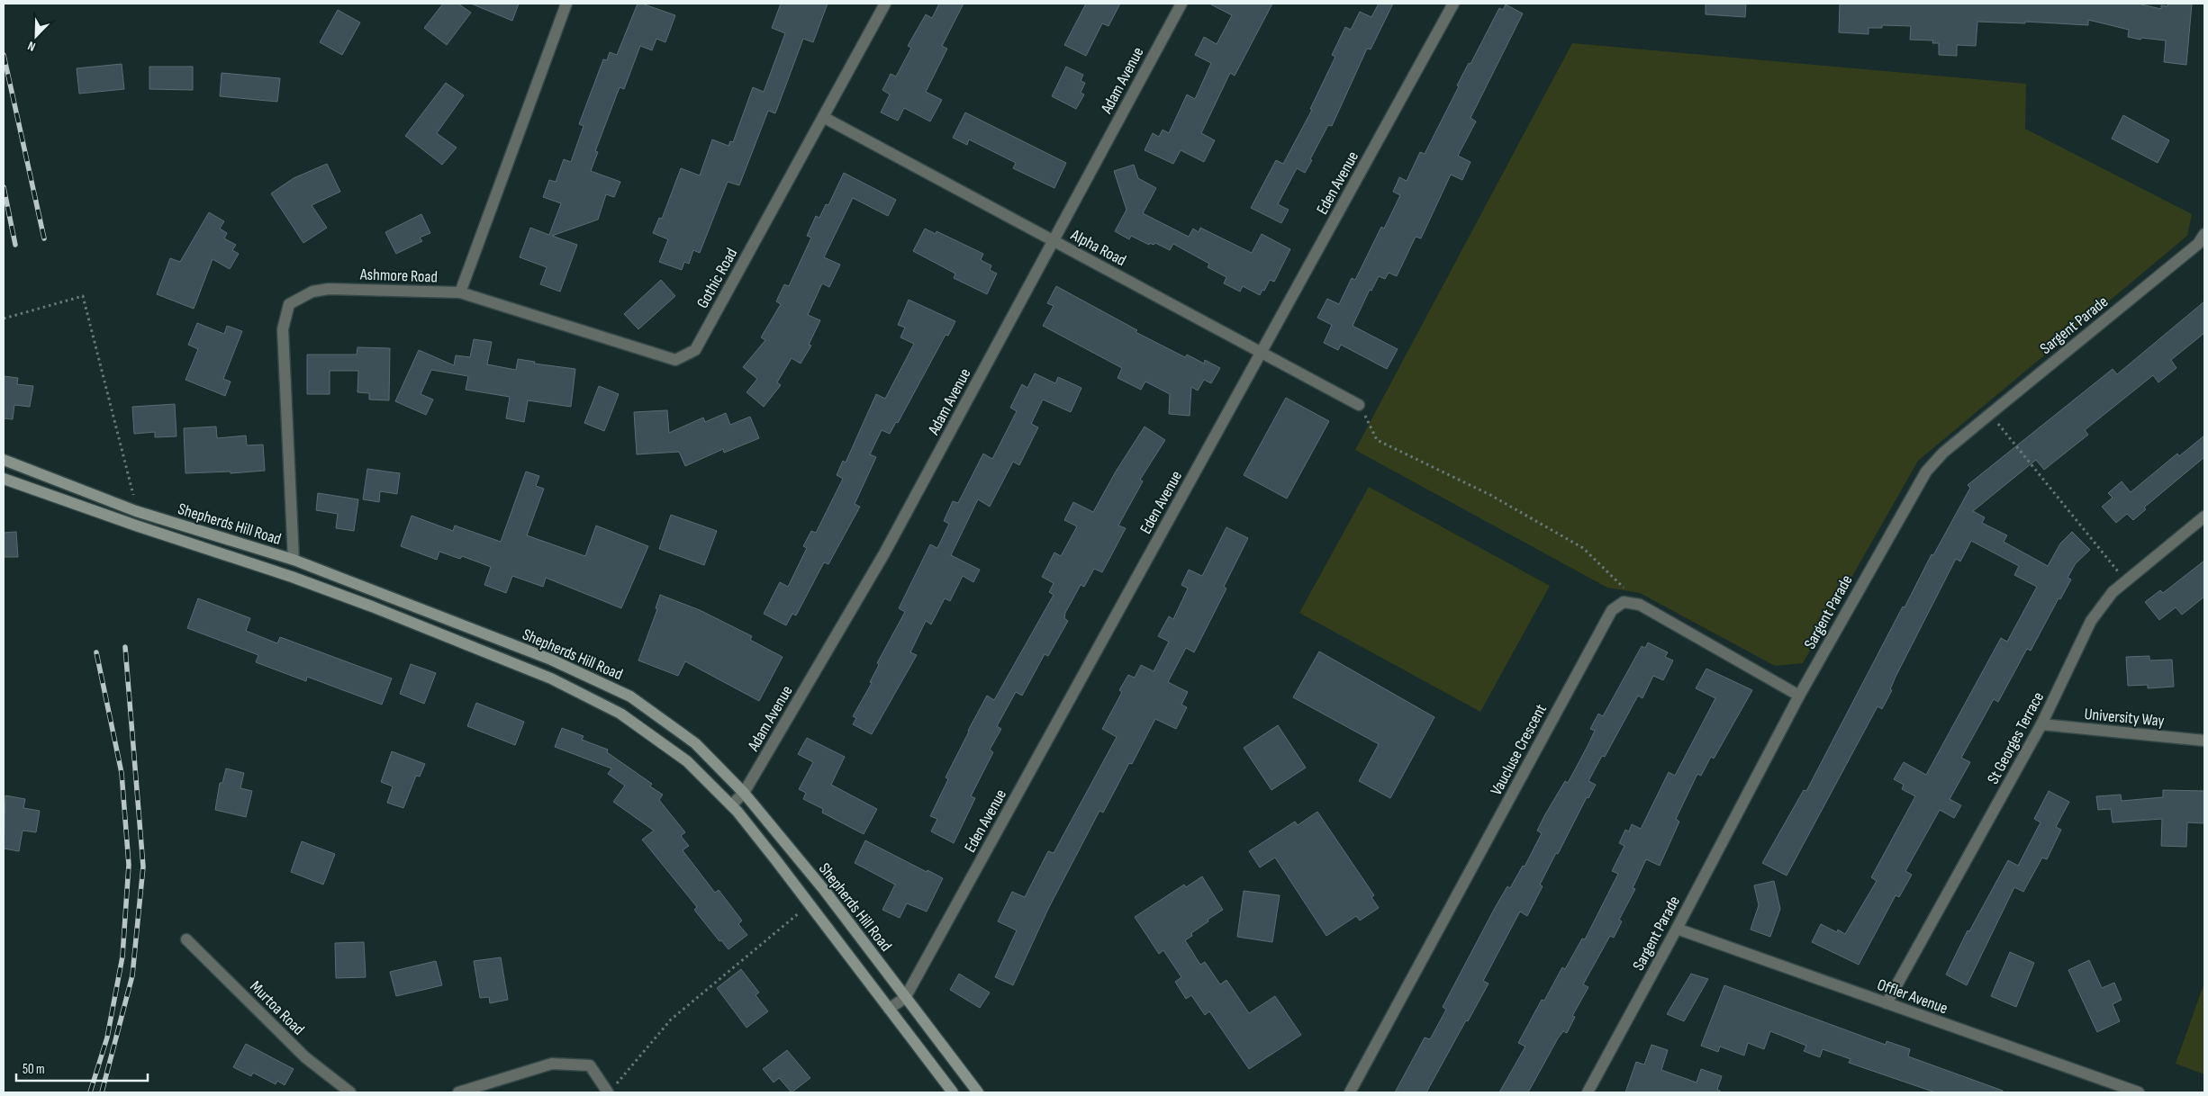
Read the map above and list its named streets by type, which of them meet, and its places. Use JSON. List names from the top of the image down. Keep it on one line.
{"streets":{"main road":["Shepherds Hill Road"],"street":["Adam Avenue","Eden Avenue","Alpha Road","Ashmore Road","Gothic Road","Sargent Parade","University Way","St Georges Terrace","Vaucluse Crescent","Offler Avenue","Murtoa Road"]},"crossings":[["Adam Avenue","Alpha Road"],["Adam Avenue","Shepherds Hill Road"],["Eden Avenue","Alpha Road"],["Eden Avenue","Shepherds Hill Road"],["Alpha Road","Gothic Road"],["Ashmore Road","Gothic Road"],["Ashmore Road","Shepherds Hill Road"],["Sargent Parade","Offler Avenue"],["University Way","St Georges Terrace"],["St Georges Terrace","Offler Avenue"]],"scale_bar":"50 m","north":"bottom left"}
